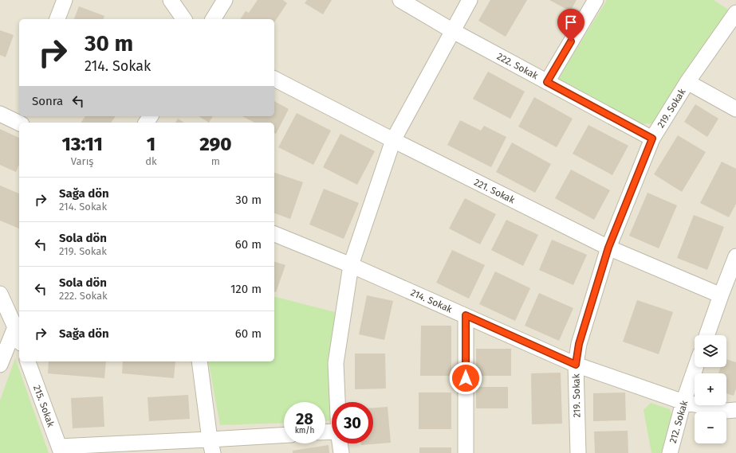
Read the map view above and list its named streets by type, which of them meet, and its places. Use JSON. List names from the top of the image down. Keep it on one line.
{"streets":{"street":["222. Sokak","219. Sokak","221. Sokak","214. Sokak","215. Sokak","212. Sokak"]},"crossings":[["222. Sokak","219. Sokak"],["219. Sokak","221. Sokak"],["219. Sokak","214. Sokak"],["214. Sokak","212. Sokak"]],"page":{"turn":["30 m","214. Sokak"],"then":"Sonra","eta":["13:11","Varış","1","dk","290","m"],"list":[{"name":"Sağa dön","note":"214. Sokak","value":"30 m"},{"name":"Sola dön","note":"219. Sokak","value":"60 m"},{"name":"Sola dön","note":"222. Sokak","value":"120 m"},{"name":"Sağa dön","value":"60 m"}],"map_buttons":["+","−"],"speed":"28 km/h","limit":"30"}}
